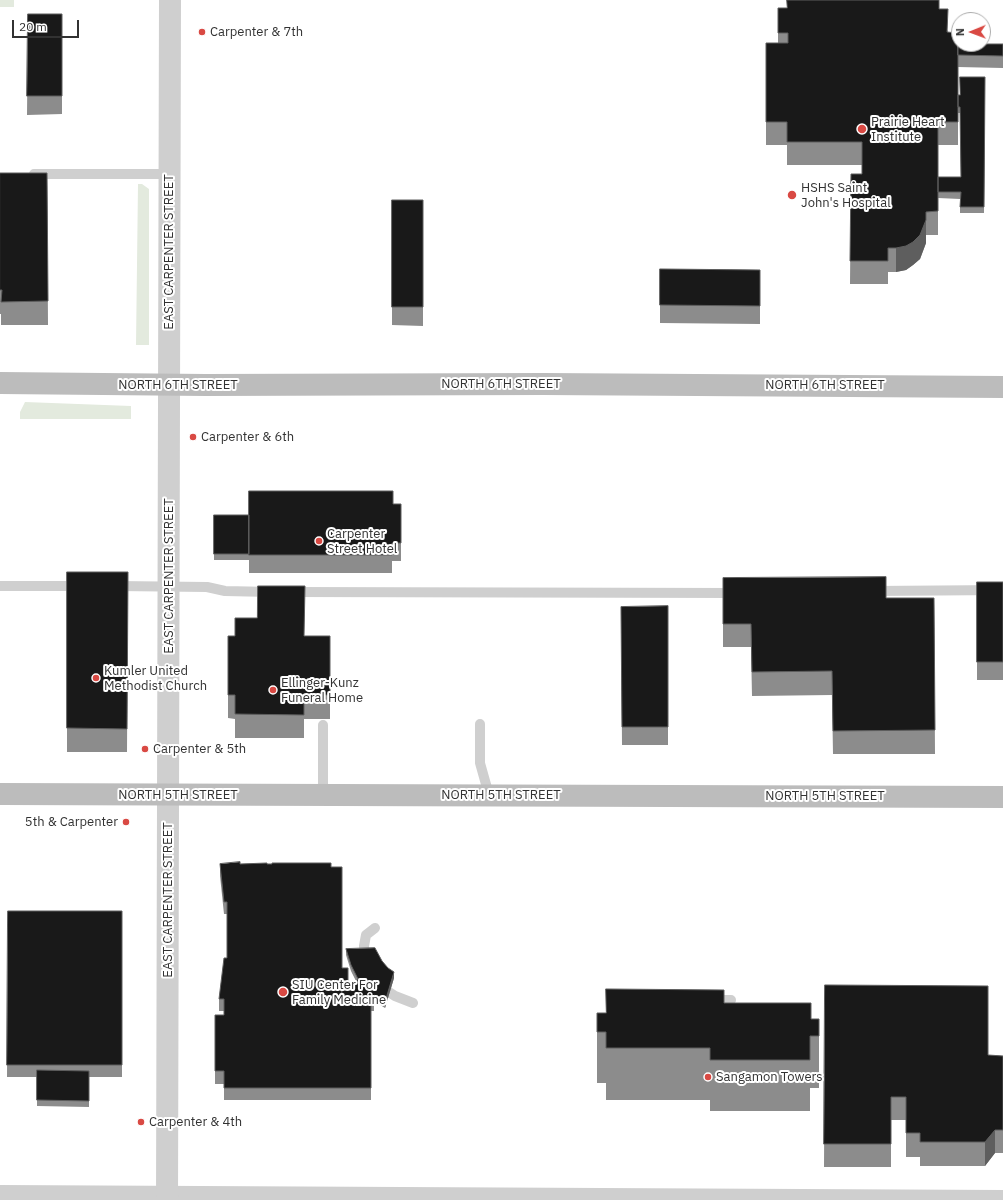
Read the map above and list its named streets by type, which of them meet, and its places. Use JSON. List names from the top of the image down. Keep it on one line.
{"streets":{"main road":["NORTH 6TH STREET","NORTH 5TH STREET"],"street":["EAST CARPENTER STREET"]},"crossings":[["EAST CARPENTER STREET","NORTH 6TH STREET"],["EAST CARPENTER STREET","NORTH 5TH STREET"]],"places":["Carpenter & 7th","Prairie Heart Institute","HSHS Saint John's Hospital","Carpenter & 6th","Carpenter Street Hotel","Kumler United Methodist Church","Ellinger-Kunz Funeral Home","Carpenter & 5th","5th & Carpenter","SIU Center For Family Medicine","Sangamon Towers","Carpenter & 4th"],"scale_bar":"20 m","north":"left"}
